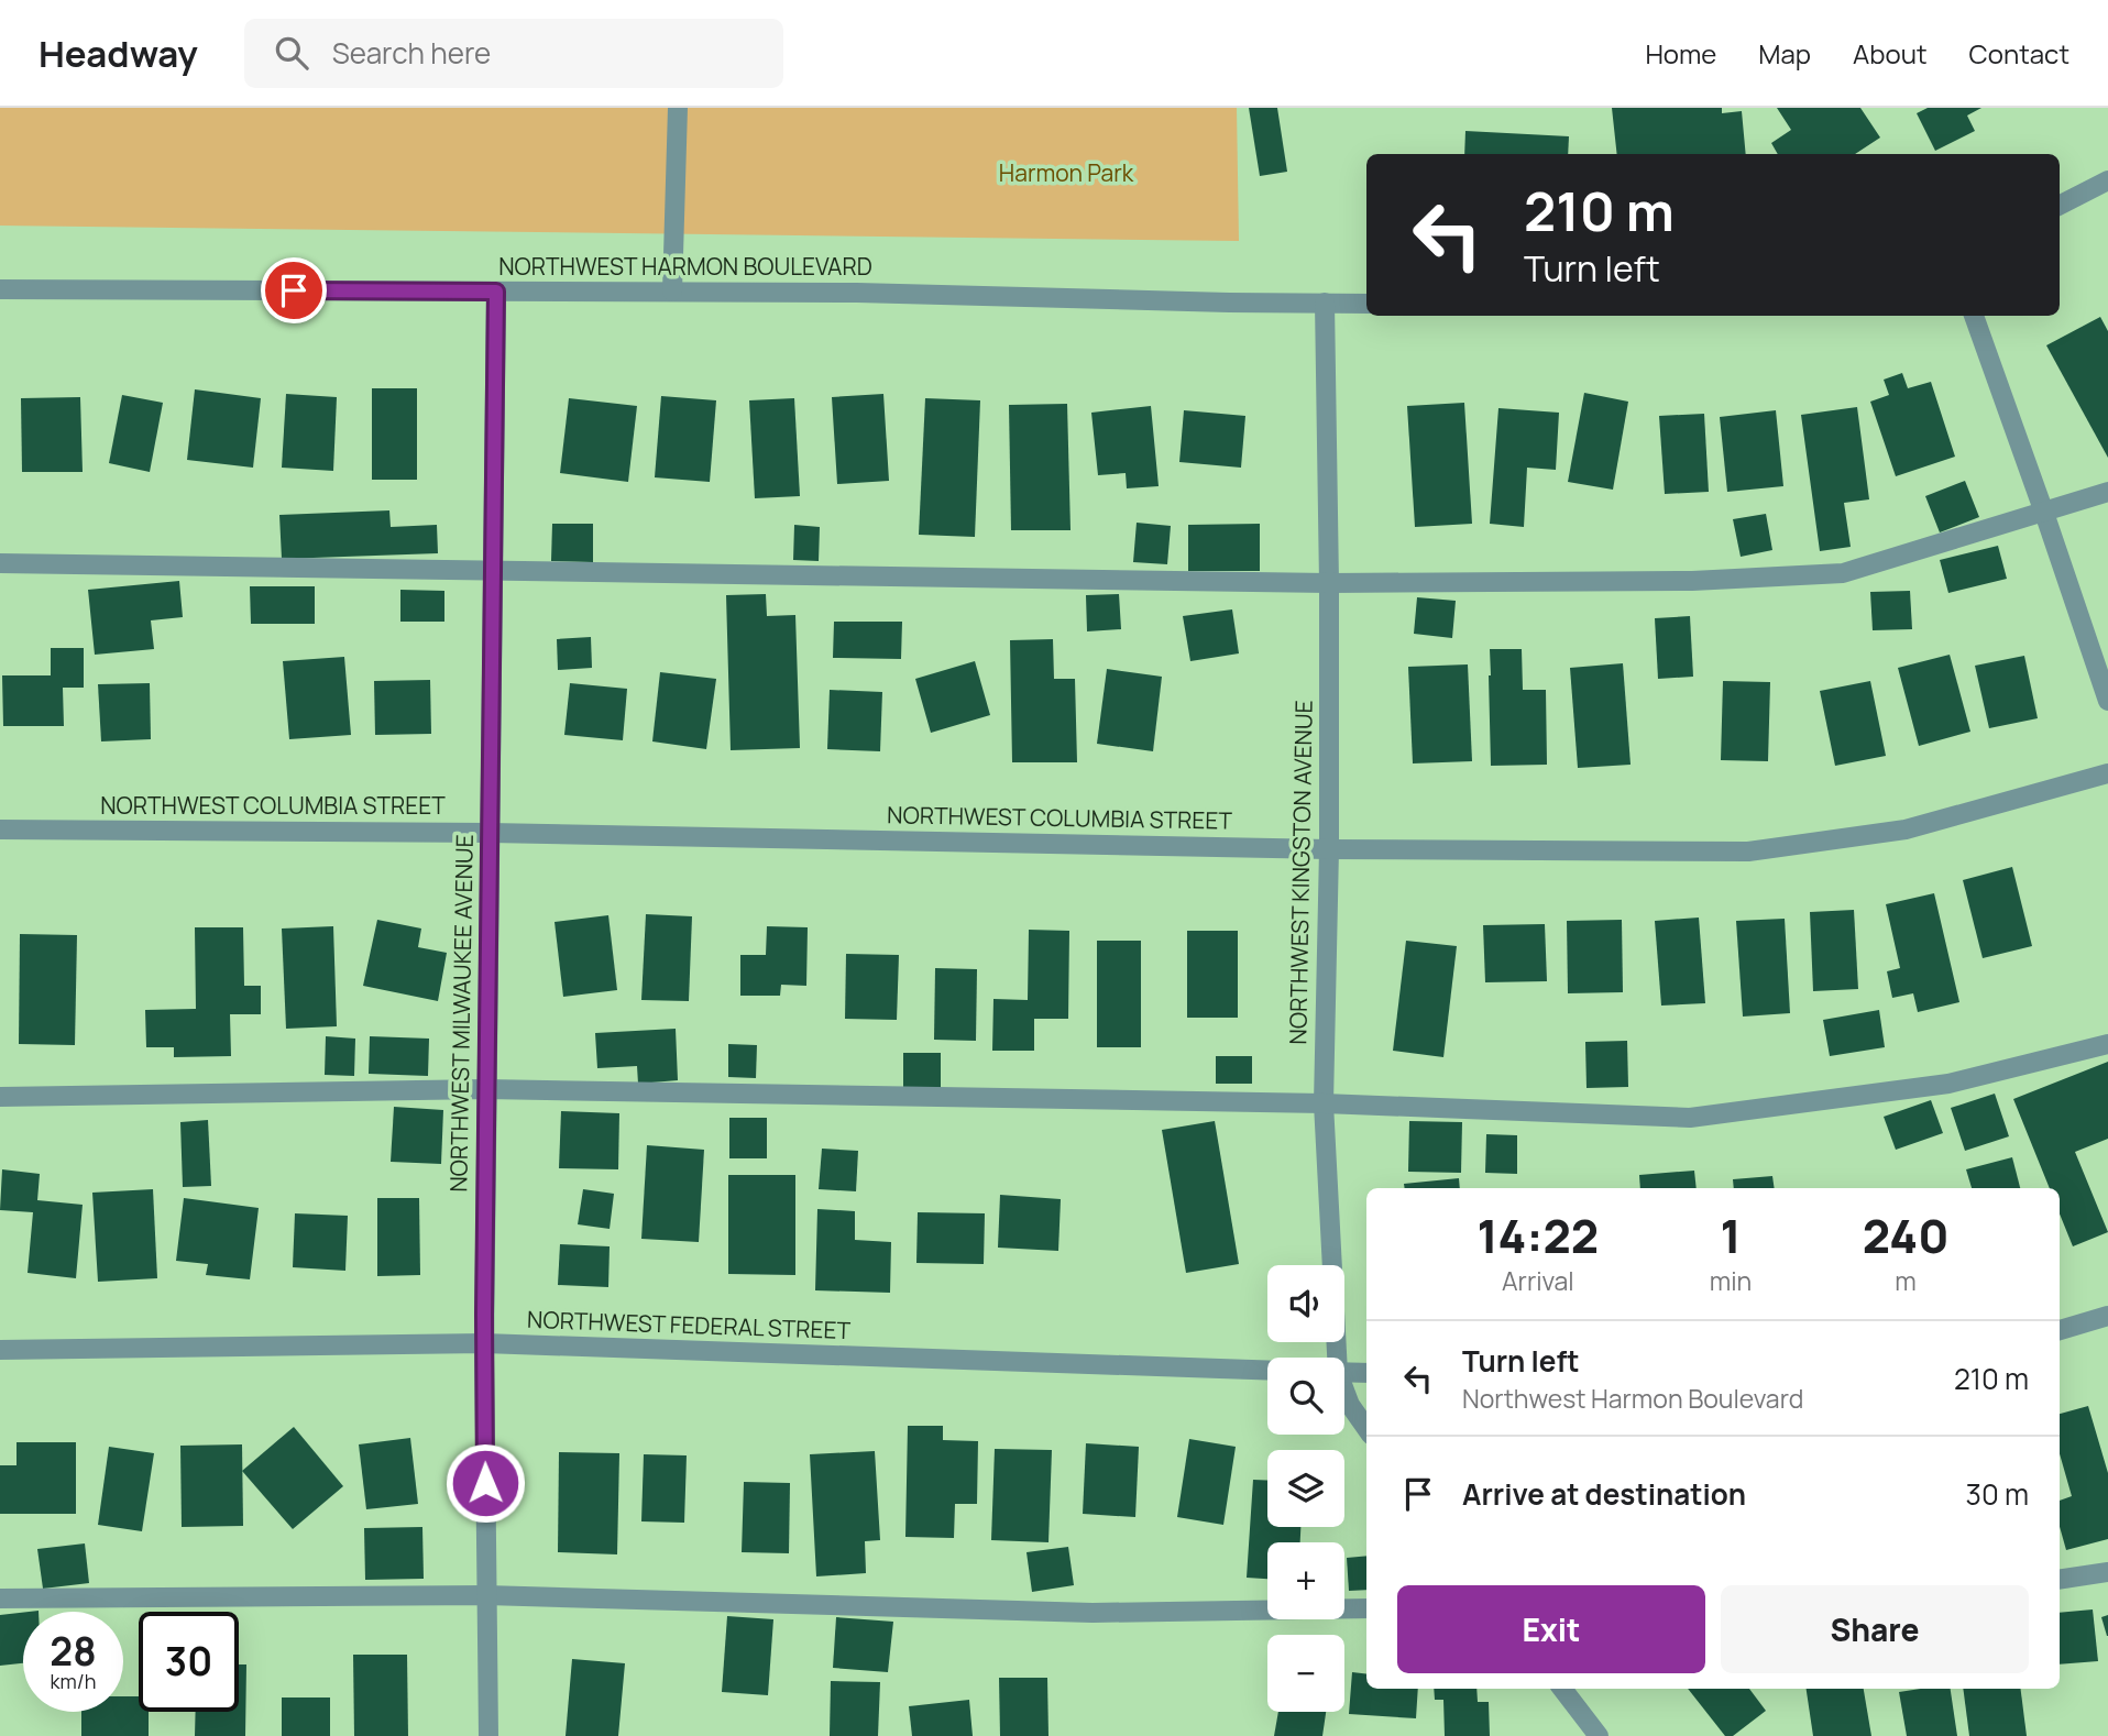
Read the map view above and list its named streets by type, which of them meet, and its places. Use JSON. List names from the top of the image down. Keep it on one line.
{"streets":{"street":["NORTHWEST HARMON BOULEVARD","NORTHWEST COLUMBIA STREET","NORTHWEST KINGSTON AVENUE","NORTHWEST MILWAUKEE AVENUE","NORTHWEST FEDERAL STREET"]},"crossings":[["NORTHWEST HARMON BOULEVARD","NORTHWEST KINGSTON AVENUE"],["NORTHWEST HARMON BOULEVARD","NORTHWEST MILWAUKEE AVENUE"],["NORTHWEST COLUMBIA STREET","NORTHWEST KINGSTON AVENUE"],["NORTHWEST COLUMBIA STREET","NORTHWEST MILWAUKEE AVENUE"],["NORTHWEST MILWAUKEE AVENUE","NORTHWEST FEDERAL STREET"]],"parks":["Harmon Park"],"page":{"header":"Headway","search":"Search here","nav":["Home","Map","About","Contact"],"turn":["210 m","Turn left"],"eta":["14:22","Arrival","1","min","240","m"],"map_buttons":["+","−"],"list":[{"name":"Turn left","note":"Northwest Harmon Boulevard","value":"210 m"},{"name":"Arrive at destination","value":"30 m"}],"buttons":["Exit","Share"],"speed":"28 km/h","limit":"30"}}
